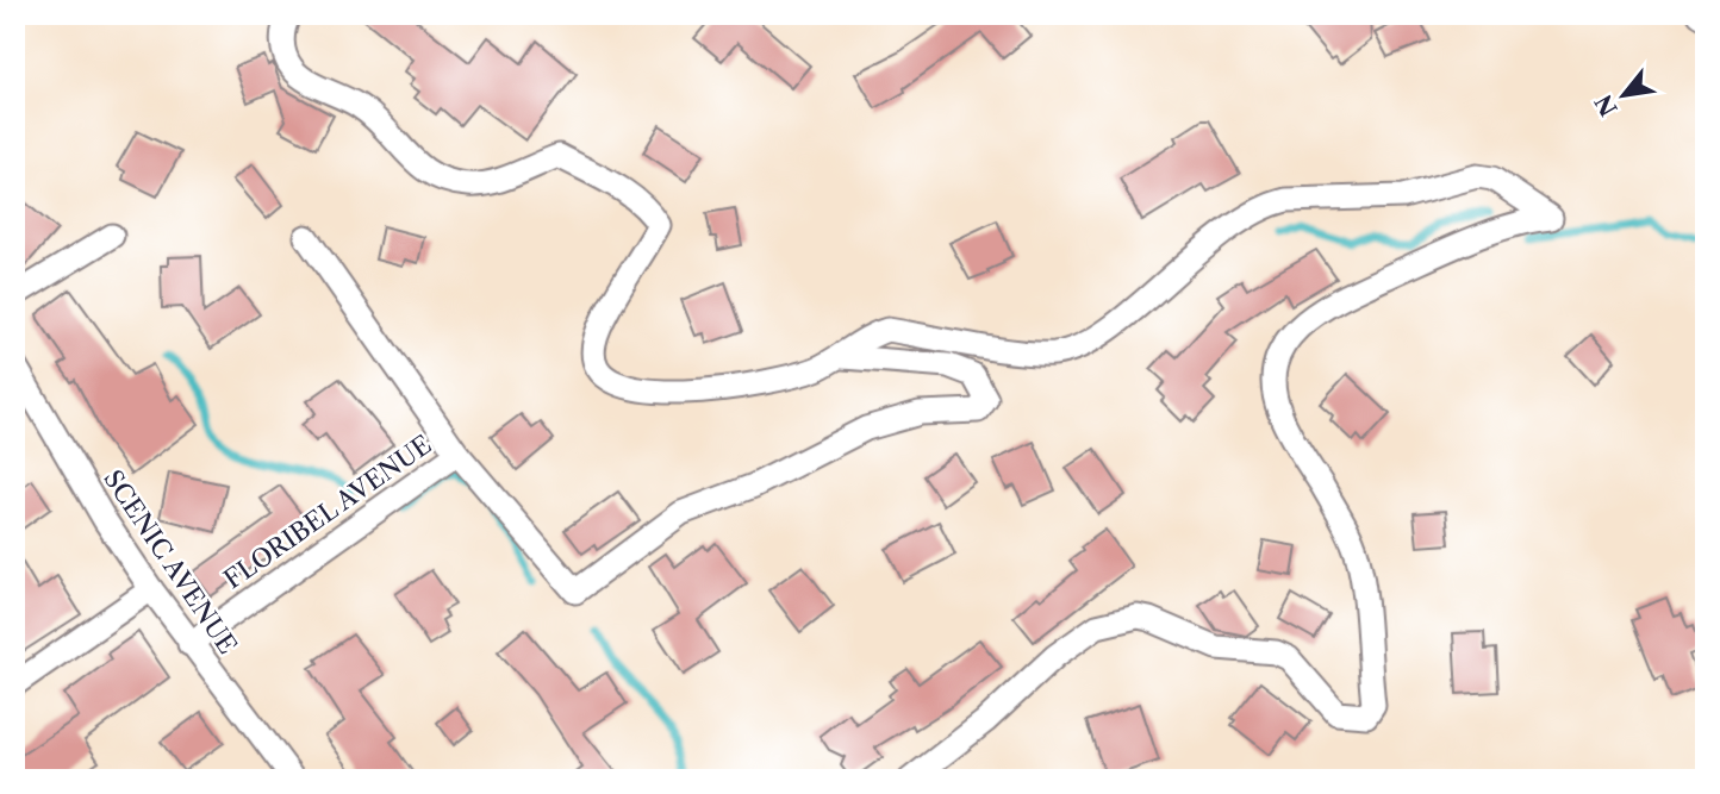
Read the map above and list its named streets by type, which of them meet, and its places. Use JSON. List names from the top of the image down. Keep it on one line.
{"streets":{"street":["FLORIBEL AVENUE","SCENIC AVENUE"]},"crossings":[["FLORIBEL AVENUE","SCENIC AVENUE"]],"north":"bottom left"}
